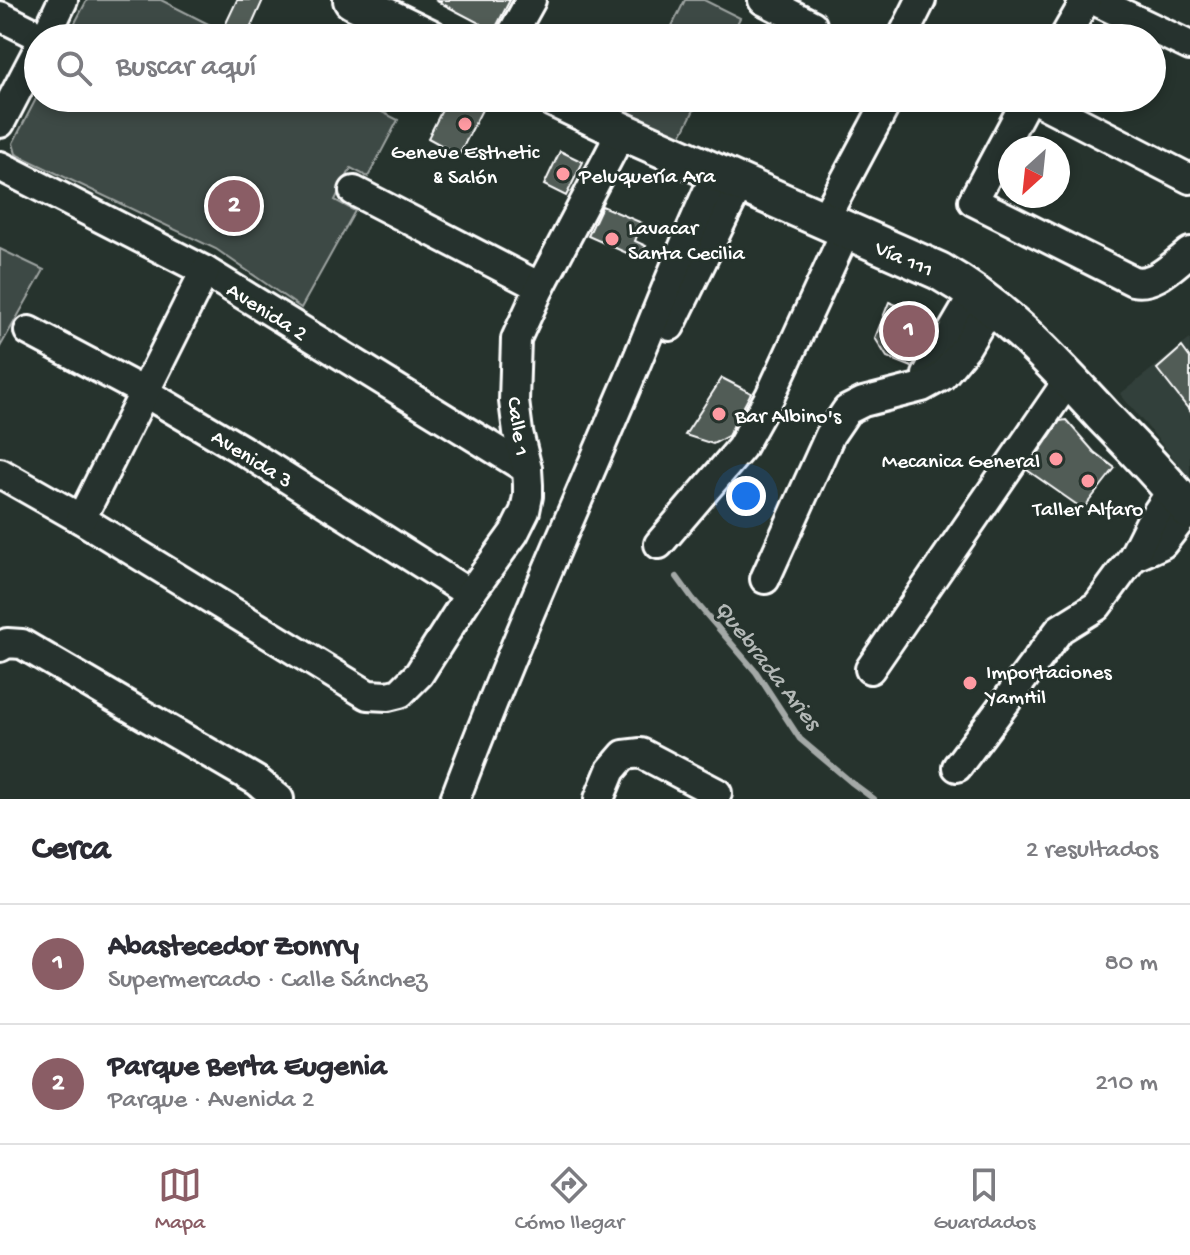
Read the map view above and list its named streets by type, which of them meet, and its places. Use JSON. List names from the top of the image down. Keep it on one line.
{"streets":{"main road":["Vía 111"],"street":["Avenida 2","Calle 1","Avenida 3"]},"crossings":[["Vía 111","Calle 1"],["Avenida 2","Calle 1"],["Calle 1","Avenida 3"]],"water":["Quebrada Aries"],"places":["Geneve Esthetic & Salón","Peluquería Ara","Lavacar Santa Cecilia","Bar Albino's","Mecanica General","Taller Alfaro","Importaciones YamHil"],"north":"bottom left","page":{"search":"Buscar aquí","pins":["2","1"],"heading":["Cerca","2 resultados"],"list":[{"mark":"1","name":"Abastecedor Zonrry","note":"Supermercado · Calle Sánchez","value":"80 m"},{"mark":"2","name":"Parque Berta Eugenia","note":"Parque · Avenida 2","value":"210 m"}],"nav":["Mapa","Cómo llegar","Guardados"]}}
